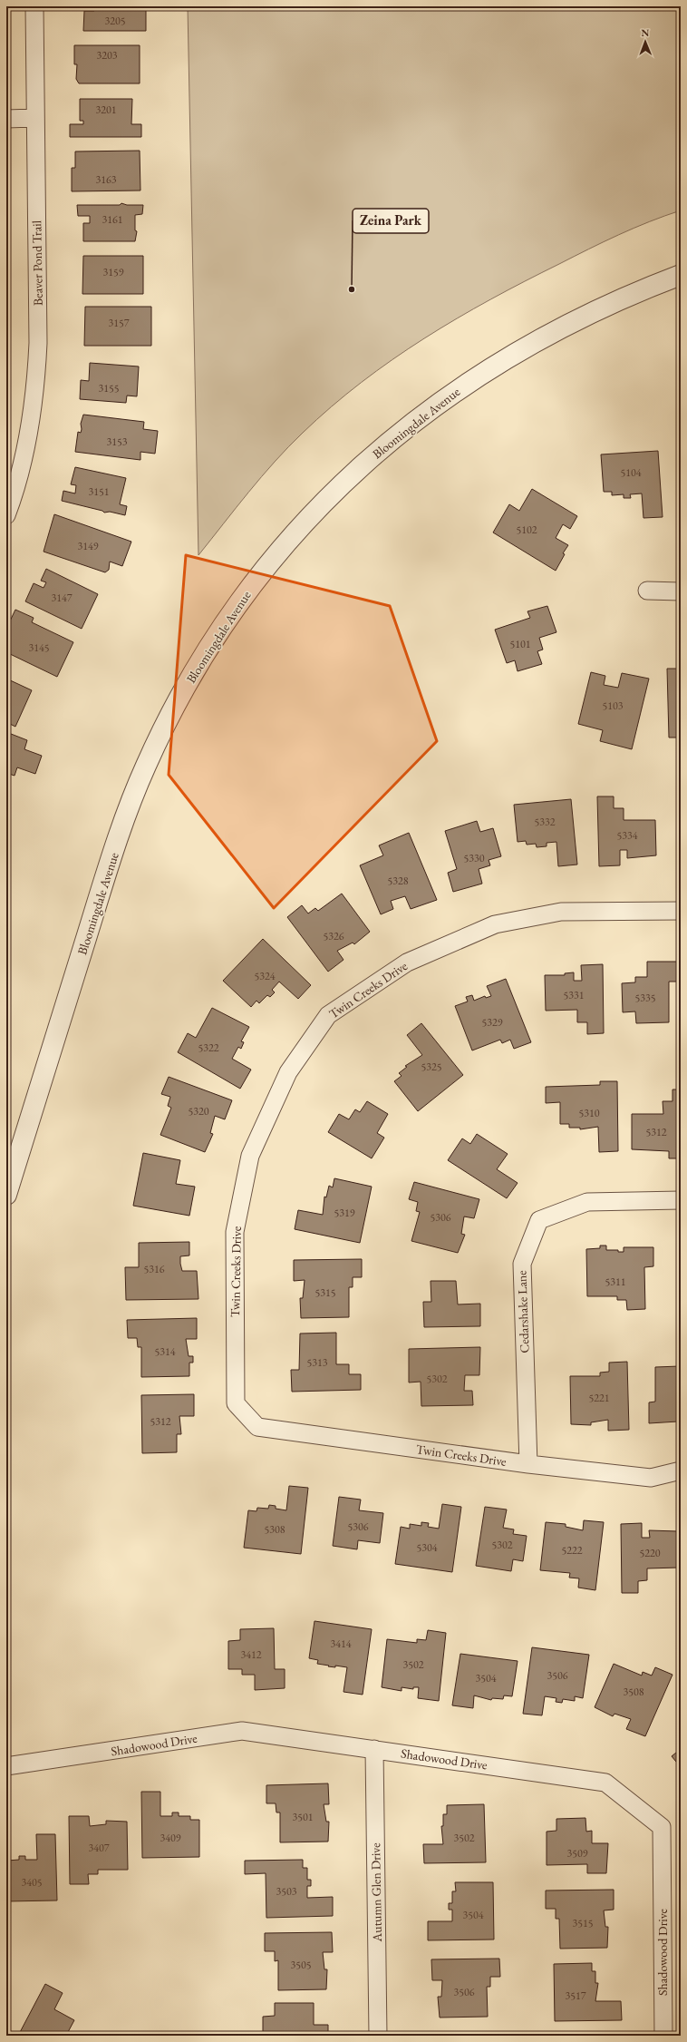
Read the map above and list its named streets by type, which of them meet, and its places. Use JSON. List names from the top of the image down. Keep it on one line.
{"streets":{"street":["Beaver Pond Trail","Bloomingdale Avenue","Twin Creeks Drive","Cedarshake Lane","Shadowood Drive","Autumn Glen Drive"]},"crossings":[["Twin Creeks Drive","Cedarshake Lane"],["Shadowood Drive","Autumn Glen Drive"]],"places":["Zeina Park"],"house_numbers":["3205","3203","3201","3163","3161","3159","3157","3155","3153","5104","3151","5102","3149","3147","5101","3145","5103","5332","5334","5330","5328","5326","5324","5331","5335","5329","5322","5325","5320","5310","5312","5319","5306","5316","5311","5315","5314","5313","5302","5221","5312","5306","5308","5302","5304","5222","5220","3414","3412","3502","3506","3504","3508","3501","3409","3502","3407","3509","3405","3503","3504","3515","3505","3506","3517"],"north":"top"}
